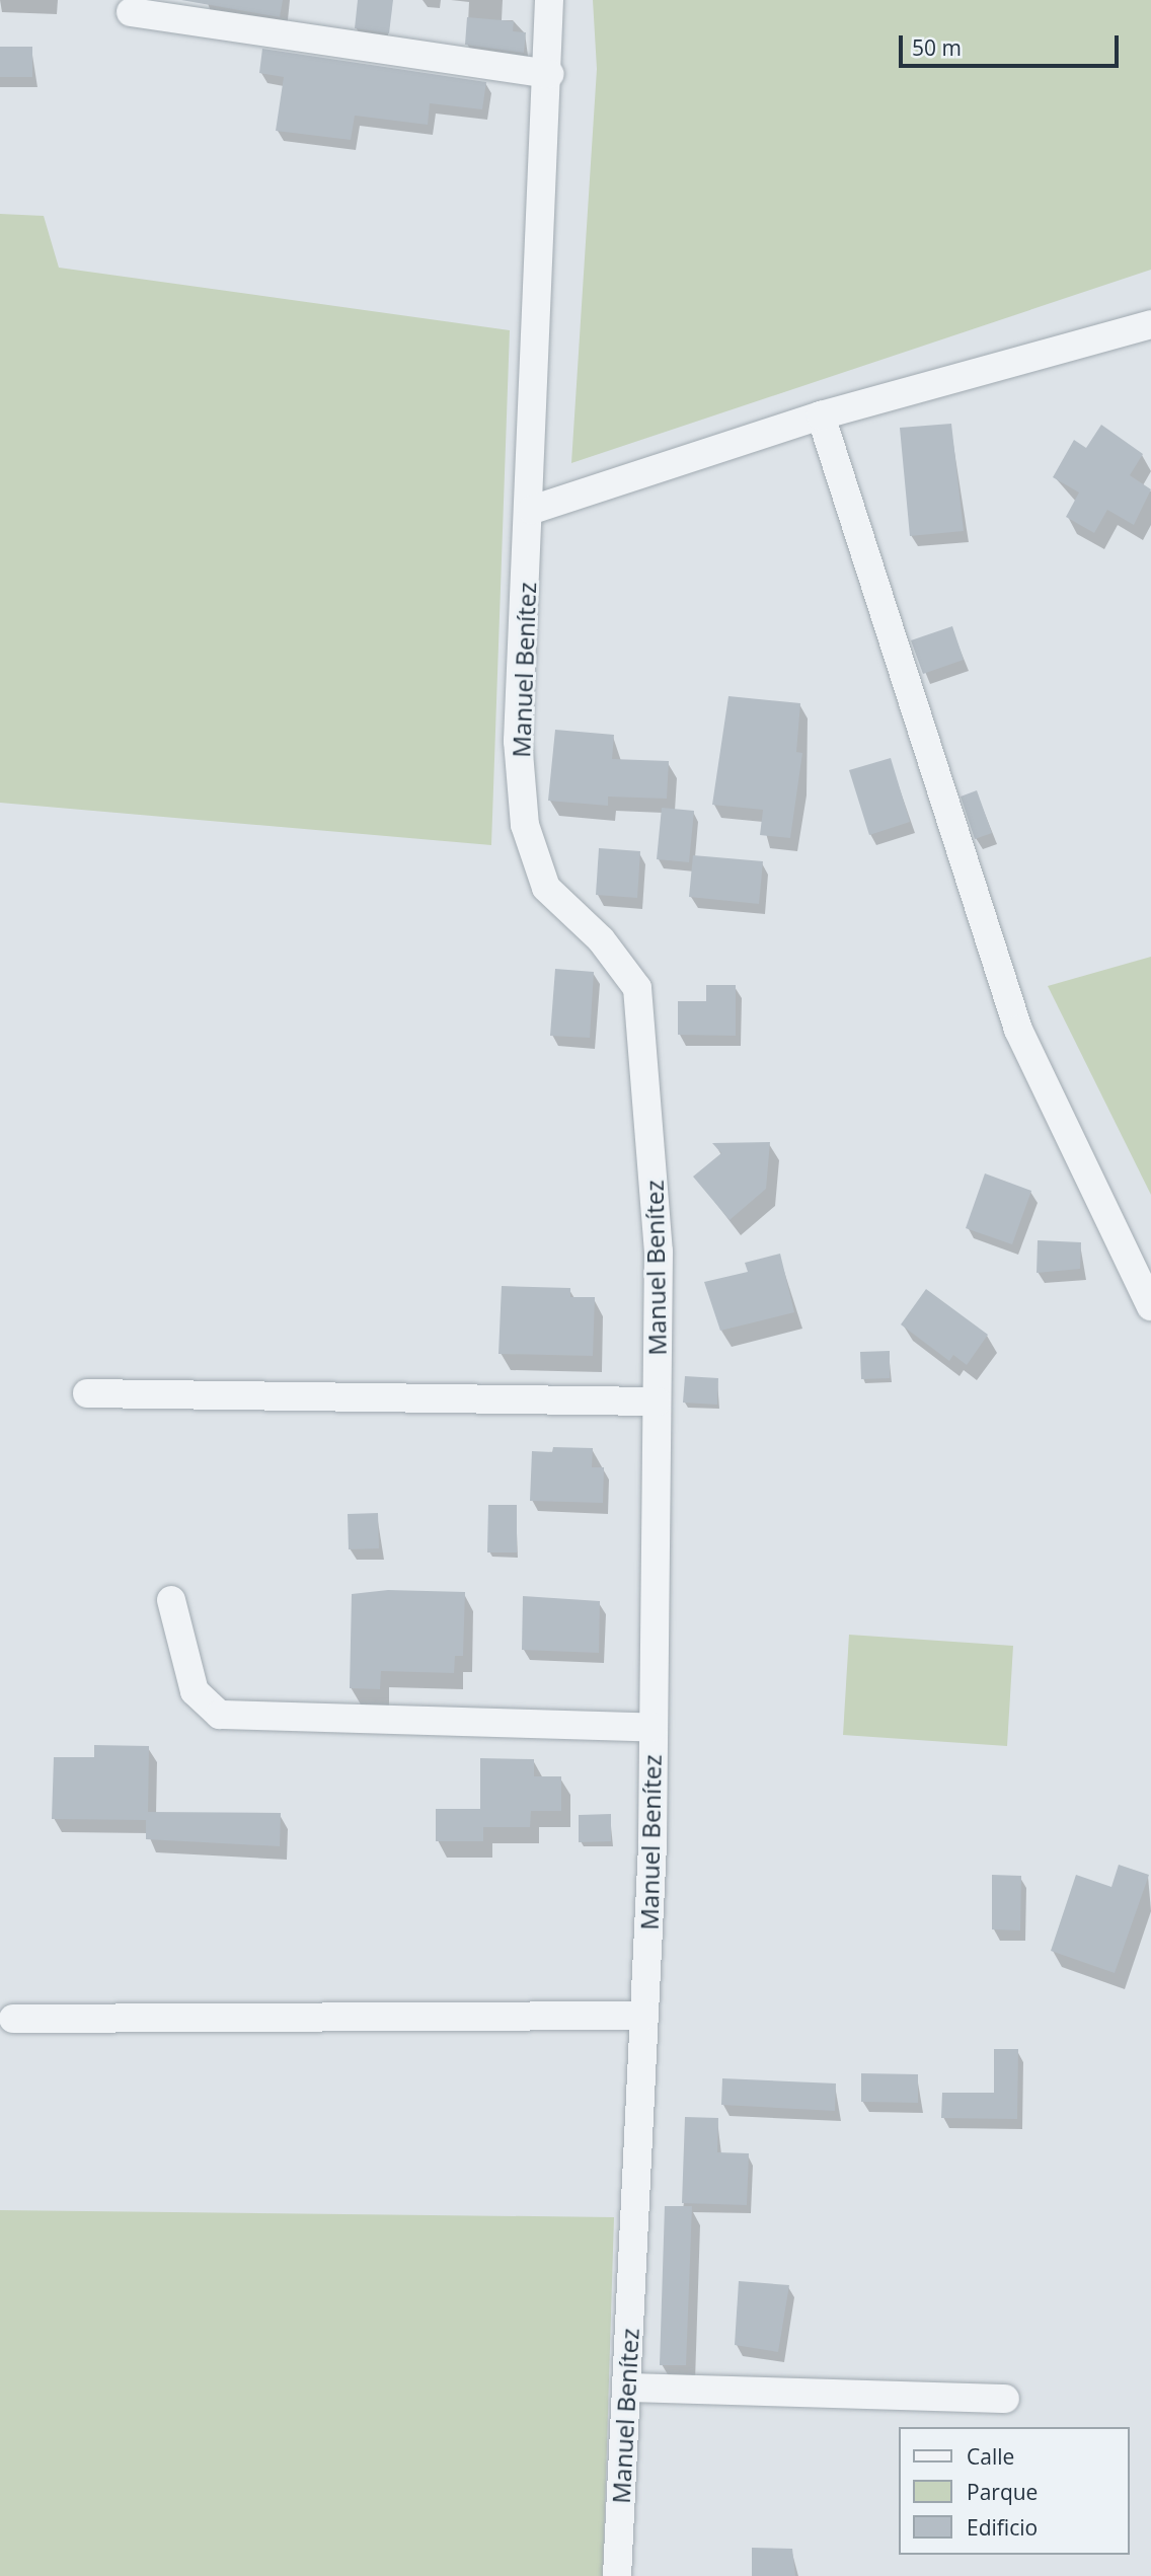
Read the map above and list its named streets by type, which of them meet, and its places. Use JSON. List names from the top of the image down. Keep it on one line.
{"streets":{"street":["Manuel Benítez"]},"legend":["Calle","Parque","Edificio"],"scale_bar":"50 m"}
